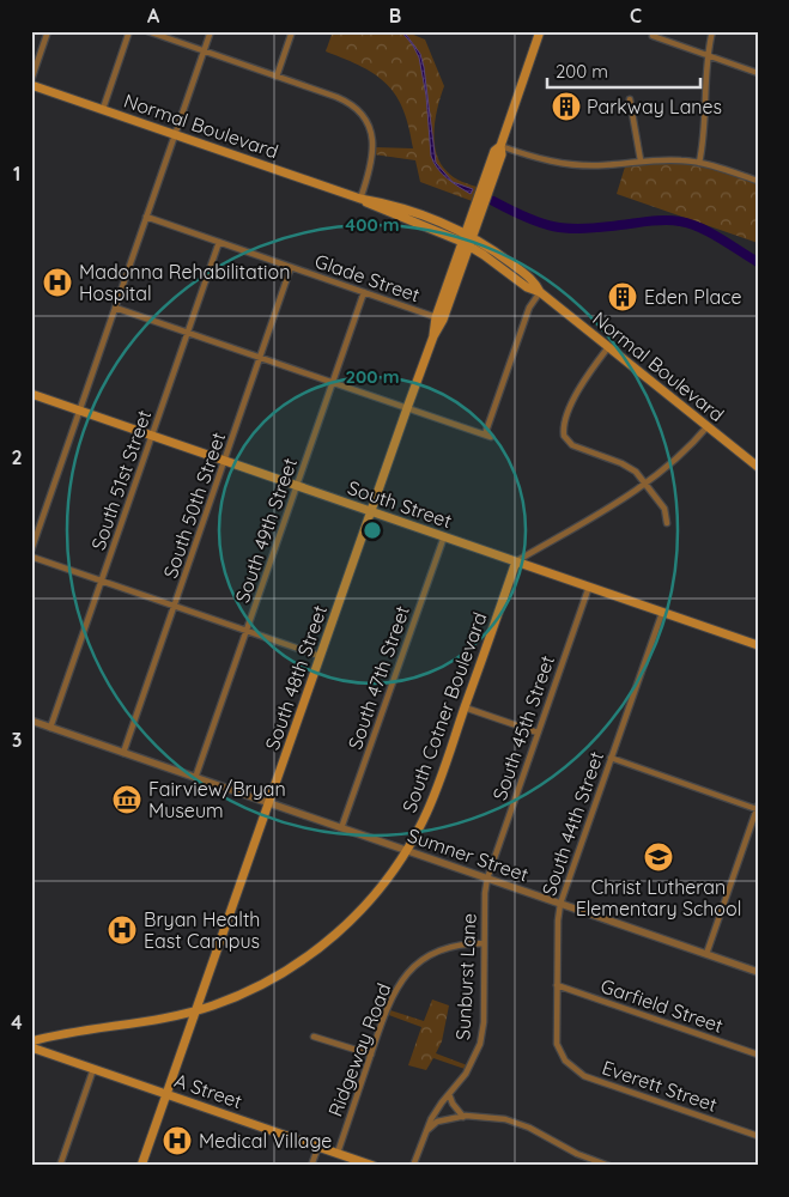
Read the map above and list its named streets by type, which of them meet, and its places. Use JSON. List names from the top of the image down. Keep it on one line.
{"streets":{"main road":["Normal Boulevard","South Street","South 48th Street","South Cotner Boulevard","A Street"],"street":["Glade Street","South 51st Street","South 50th Street","South 49th Street","South 47th Street","South 45th Street","South 44th Street","Sumner Street","Sunburst Lane","Garfield Street","Ridgeway Road","Everett Street"]},"crossings":[["Normal Boulevard","South 48th Street"],["Glade Street","South 51st Street"],["Glade Street","South 50th Street"],["Glade Street","South 49th Street"],["Glade Street","South 48th Street"],["South 51st Street","South Street"],["South 51st Street","Sumner Street"],["South Street","South 50th Street"],["South Street","South 49th Street"],["South Street","South 48th Street"],["South Street","South 47th Street"],["South Street","South Cotner Boulevard"],["South Street","South 45th Street"],["South Street","South 44th Street"],["South 50th Street","Sumner Street"],["South 49th Street","Sumner Street"],["South 48th Street","South Cotner Boulevard"],["South 48th Street","Sumner Street"],["South 48th Street","A Street"],["South 47th Street","Sumner Street"],["South Cotner Boulevard","Sumner Street"],["South 45th Street","Sumner Street"],["South 45th Street","Sunburst Lane"],["South 44th Street","Sumner Street"],["South 44th Street","Garfield Street"],["South 44th Street","Everett Street"],["Sumner Street","Sunburst Lane"],["Sunburst Lane","Ridgeway Road"],["Ridgeway Road","A Street"]],"places":{"building":["Parkway Lanes","Eden Place"],"hospital":["Madonna Rehabilitation Hospital","Bryan Health East Campus","Medical Village"],"museum":["Fairview/Bryan Museum"],"school or university":["Christ Lutheran Elementary School"]},"scale_bar":"200 m","grid":{"columns":["A","B","C"],"rows":["1","2","3","4"]},"rings":["400 m","200 m"]}
